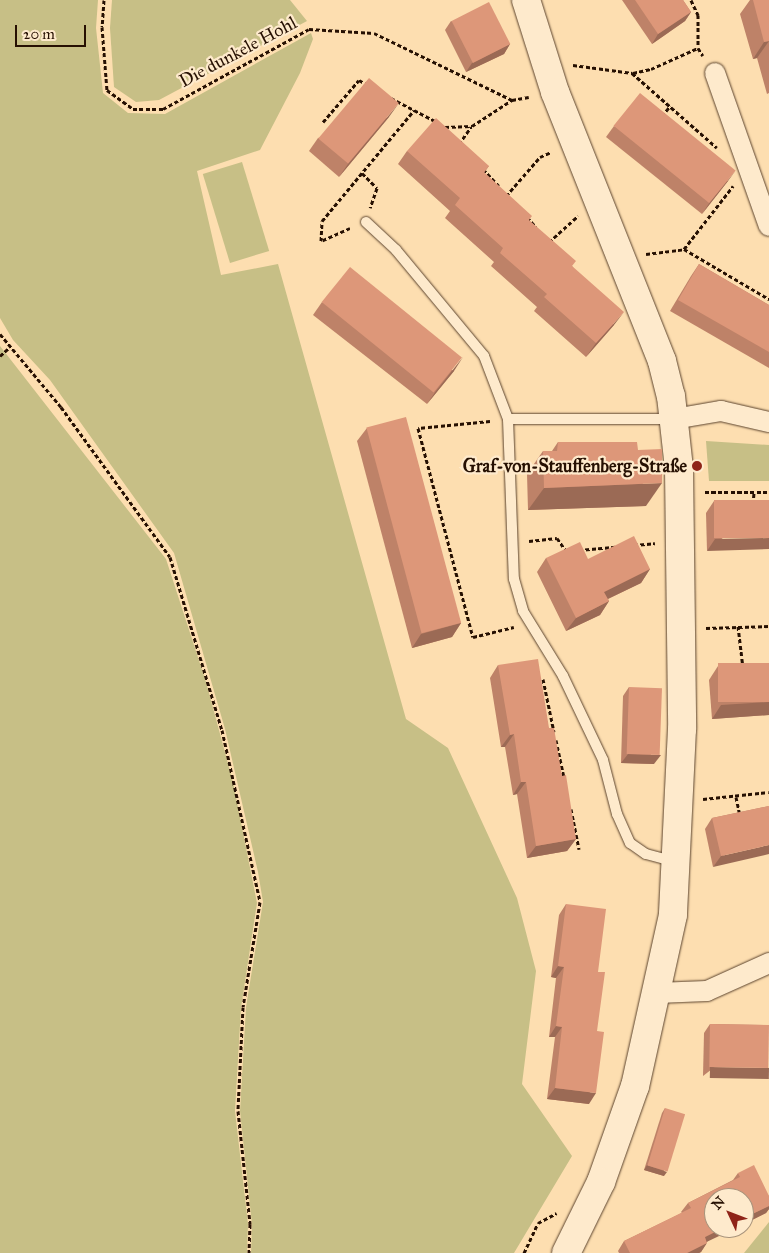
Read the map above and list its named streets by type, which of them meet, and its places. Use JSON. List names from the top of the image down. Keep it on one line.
{"streets":{"path":["Die dunkele Hohl"]},"places":["Graf-von-Stauffenberg-Straße"],"scale_bar":"20 m","north":"top left"}
